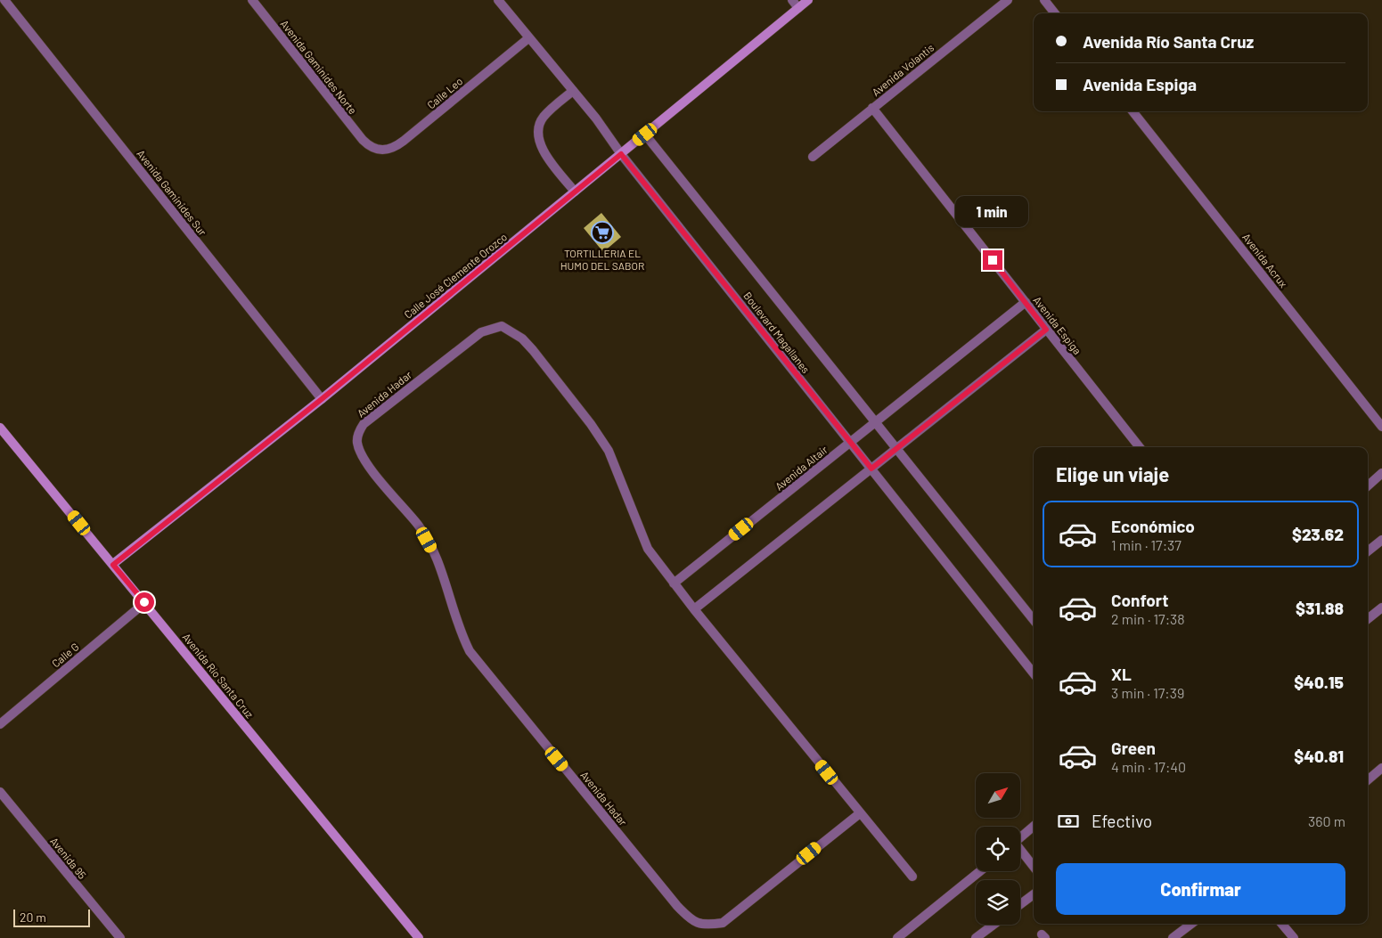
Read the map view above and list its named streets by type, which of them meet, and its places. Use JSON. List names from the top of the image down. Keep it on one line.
{"streets":{"street":["Avenida Gaminides Norte","Avenida Volantis","Calle Leo","Avenida Gaminides Sur","Avenida Acrux","Calle José Clemente Orozco","Avenida Espiga","Boulevard Magallanes","Avenida Hadar","Avenida Altair","Calle G","Avenida Río Santa Cruz","Avenida 95"]},"crossings":[["Avenida Gaminides Norte","Calle Leo"],["Avenida Volantis","Avenida Espiga"],["Calle Leo","Boulevard Magallanes"],["Avenida Gaminides Sur","Calle José Clemente Orozco"],["Calle José Clemente Orozco","Boulevard Magallanes"],["Calle José Clemente Orozco","Avenida Río Santa Cruz"],["Avenida Espiga","Avenida Altair"],["Boulevard Magallanes","Avenida Altair"],["Avenida Hadar","Avenida Altair"],["Calle G","Avenida Río Santa Cruz"]],"places":{"supermarket":["TORTILLERIA EL HUMO DEL SABOR"]},"scale_bar":"20 m","north":"top right","page":{"banner":["Avenida Río Santa Cruz","Avenida Espiga"],"bubble":"1 min","heading":"Elige un viaje","list":[{"name":"Económico","note":"1 min · 17:37","value":"$23.62"},{"name":"Confort","note":"2 min · 17:38","value":"$31.88"},{"name":"XL","note":"3 min · 17:39","value":"$40.15"},{"name":"Green","note":"4 min · 17:40","value":"$40.81"}],"pay":["Efectivo","360 m"],"buttons":"Confirmar","scale":"20 m"}}
